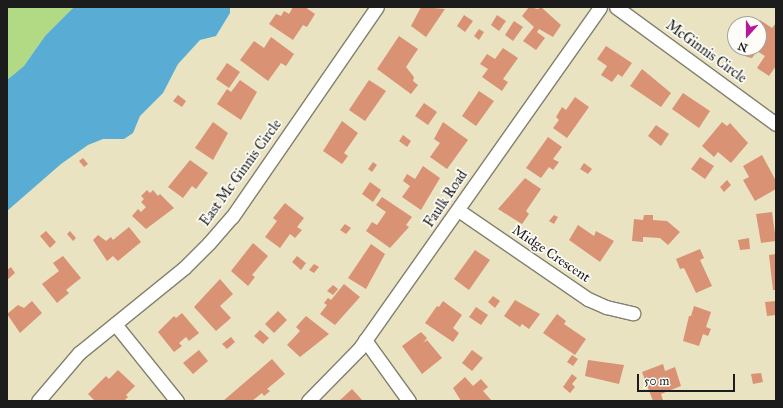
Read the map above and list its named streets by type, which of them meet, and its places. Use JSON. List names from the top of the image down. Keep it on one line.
{"streets":{"street":["McGinnis Circle","East Mc Ginnis Circle","Faulk Road","Midge Crescent"]},"crossings":[["Faulk Road","Midge Crescent"]],"scale_bar":"50 m","north":"bottom"}
